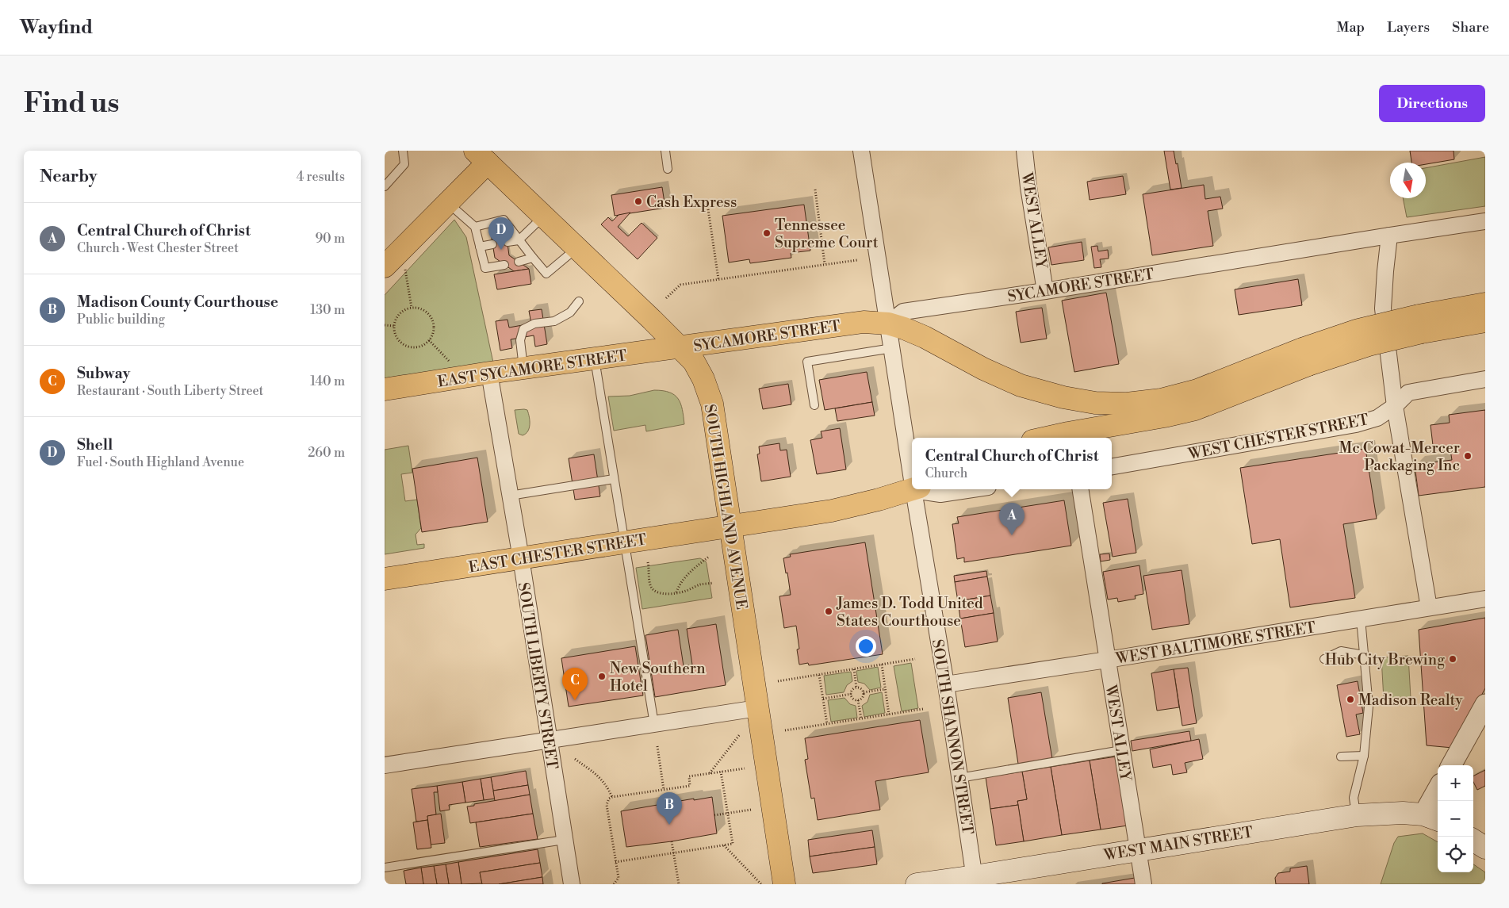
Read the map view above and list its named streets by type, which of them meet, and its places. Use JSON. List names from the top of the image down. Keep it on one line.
{"streets":{"main road":["SYCAMORE STREET","EAST SYCAMORE STREET","SOUTH HIGHLAND AVENUE","EAST CHESTER STREET","WEST MAIN STREET"],"street":["WEST ALLEY","WEST CHESTER STREET","WEST BALTIMORE STREET","SOUTH LIBERTY STREET","SOUTH SHANNON STREET"]},"crossings":[["WEST ALLEY","SYCAMORE STREET"],["WEST ALLEY","WEST BALTIMORE STREET"],["WEST ALLEY","WEST MAIN STREET"],["SYCAMORE STREET","EAST SYCAMORE STREET"],["SYCAMORE STREET","SOUTH HIGHLAND AVENUE"],["SYCAMORE STREET","SOUTH SHANNON STREET"],["EAST SYCAMORE STREET","SOUTH HIGHLAND AVENUE"],["EAST SYCAMORE STREET","SOUTH LIBERTY STREET"],["SOUTH HIGHLAND AVENUE","EAST CHESTER STREET"],["EAST CHESTER STREET","SOUTH LIBERTY STREET"],["WEST BALTIMORE STREET","SOUTH SHANNON STREET"],["SOUTH SHANNON STREET","WEST MAIN STREET"]],"places":["Cash Express","Tennessee Supreme Court","Mc Cowat-Mercer Packaging Inc","James D. Todd United States Courthouse","Hub City Brewing","New Southern Hotel","Madison Realty"],"north":"bottom","page":{"header":"Wayfind","nav":["Map","Layers","Share"],"buttons":"Directions","title":"Find us","heading":["Nearby","4 results"],"list":[{"mark":"A","name":"Central Church of Christ","note":"Church · West Chester Street","value":"90 m"},{"mark":"B","name":"Madison County Courthouse","note":"Public building","value":"130 m"},{"mark":"C","name":"Subway","note":"Restaurant · South Liberty Street","value":"140 m"},{"mark":"D","name":"Shell","note":"Fuel · South Highland Avenue","value":"260 m"}],"pins":["D","A","C","B"],"popup":["Central Church of Christ","Church"],"map_buttons":["+","−"]}}
